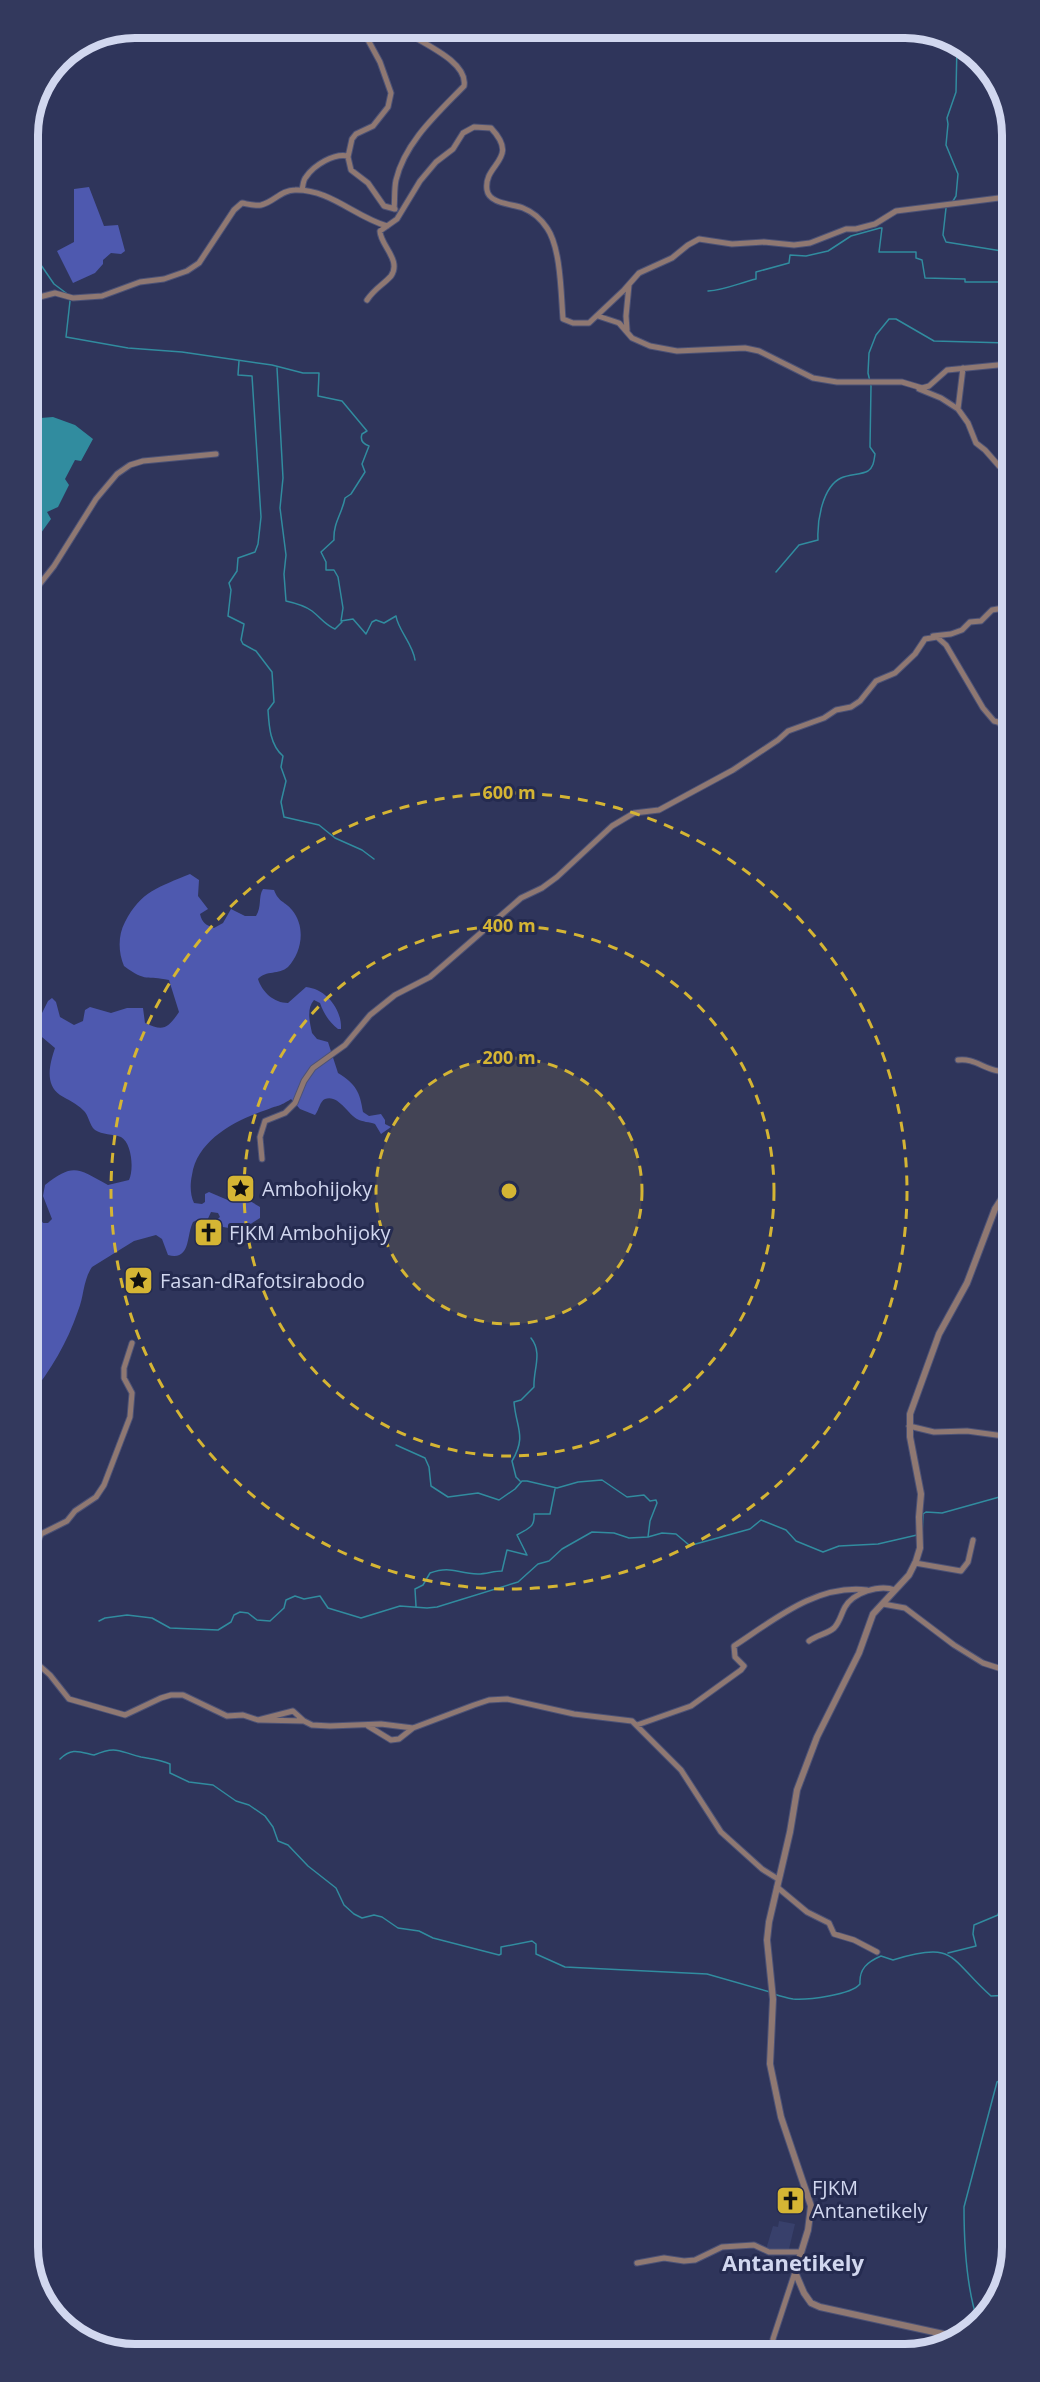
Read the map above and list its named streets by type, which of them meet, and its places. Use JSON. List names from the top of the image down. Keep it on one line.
{"districts":["Antanetikely"],"places":{"place":["Ambohijoky","Fasan-dRafotsirabodo"],"church":["FJKM Ambohijoky","FJKM Antanetikely"]},"rings":["600 m","400 m","200 m"]}
